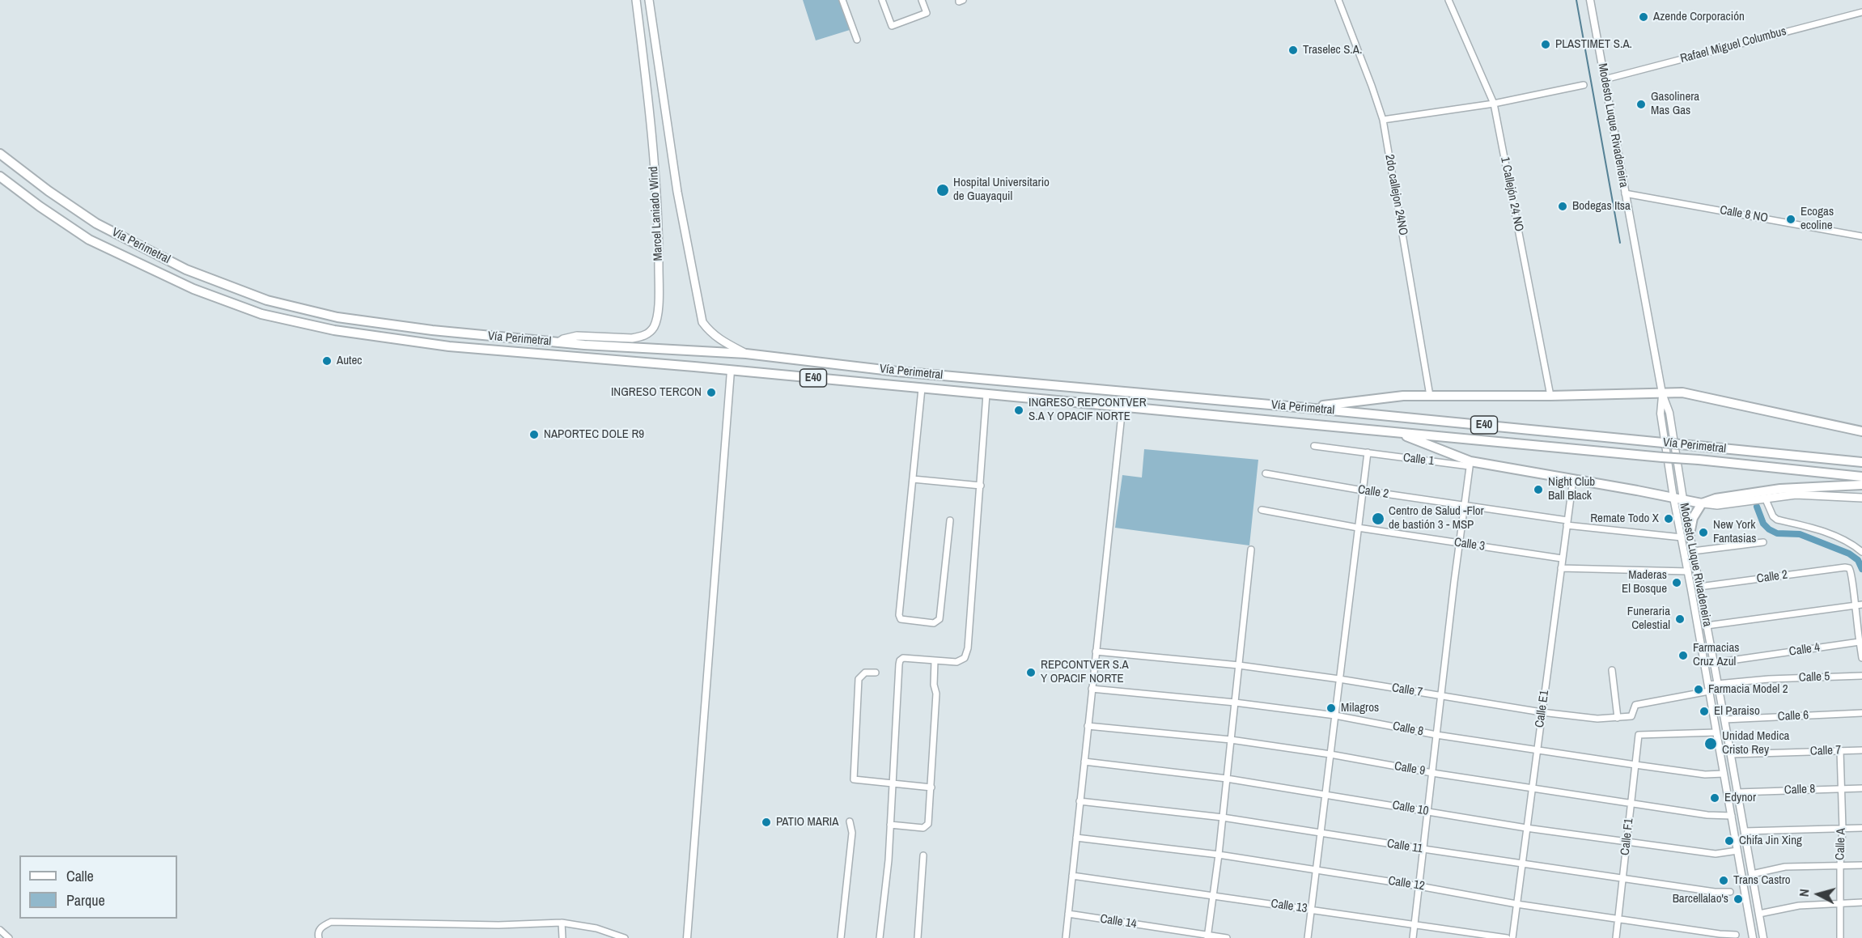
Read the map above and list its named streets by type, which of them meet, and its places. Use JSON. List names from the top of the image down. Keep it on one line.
{"streets":{"highway":["Vía Perimetral","E40"],"main road":["Marcel Laniado Wind"],"street":["Rafael Miguel Columbus","Modesto Luque Rivadeneira","1 Callejón 24 NO","2do callejon 24NO","Calle 8 NO","Calle 1","Calle 2","Calle 3","Calle 4","Calle 5","Calle 7","Calle E1","Calle 6","Calle 8","Calle 9","Calle 10","Calle F1","Calle A","Calle 11","Calle 12","Calle 13","Calle 14"]},"crossings":[["Rafael Miguel Columbus","Modesto Luque Rivadeneira"],["Modesto Luque Rivadeneira","Calle 8 NO"],["Modesto Luque Rivadeneira","Calle 2"],["Modesto Luque Rivadeneira","Calle 4"],["Modesto Luque Rivadeneira","Calle 5"],["Modesto Luque Rivadeneira","Calle 7"],["Modesto Luque Rivadeneira","Calle 6"],["Modesto Luque Rivadeneira","Calle 8"],["Modesto Luque Rivadeneira","Calle 9"],["Modesto Luque Rivadeneira","Calle 10"],["Modesto Luque Rivadeneira","Calle F1"],["Marcel Laniado Wind","Vía Perimetral"],["Calle 2","Calle E1"],["Calle 3","Calle E1"],["Calle 7","Calle E1"],["Calle 7","Calle A"],["Calle E1","Calle 8"],["Calle E1","Calle 9"],["Calle E1","Calle 10"],["Calle E1","Calle 11"],["Calle E1","Calle 12"],["Calle 8","Calle F1"],["Calle 8","Calle A"],["Calle 9","Calle F1"],["Calle 10","Calle F1"],["Calle F1","Calle 11"],["Calle F1","Calle 12"]],"places":["Azende Corporación","PLASTIMET S.A.","Traselec S.A.","Gasolinera Mas Gas","Hospital Universitario de Guayaquil","Bodegas Itsa","Ecogas ecoline","Autec","INGRESO TERCON","INGRESO REPCONTVER S.A Y OPACIF NORTE","NAPORTEC DOLE R9","Night Club Ball Black","Centro de Salud -Flor de bastión 3 - MSP","Remate Todo X","New York Fantasias","Maderas El Bosque","Funeraria Celestial","Farmacias Cruz Azul","REPCONTVER S.A Y OPACIF NORTE","Farmacia Model 2","Milagros","El Paraiso","Unidad Medica Cristo Rey","Edynor","PATIO MARIA","Chifa Jin Xing","Trans Castro","Barcellalao's"],"legend":["Calle","Parque"],"north":"left"}
